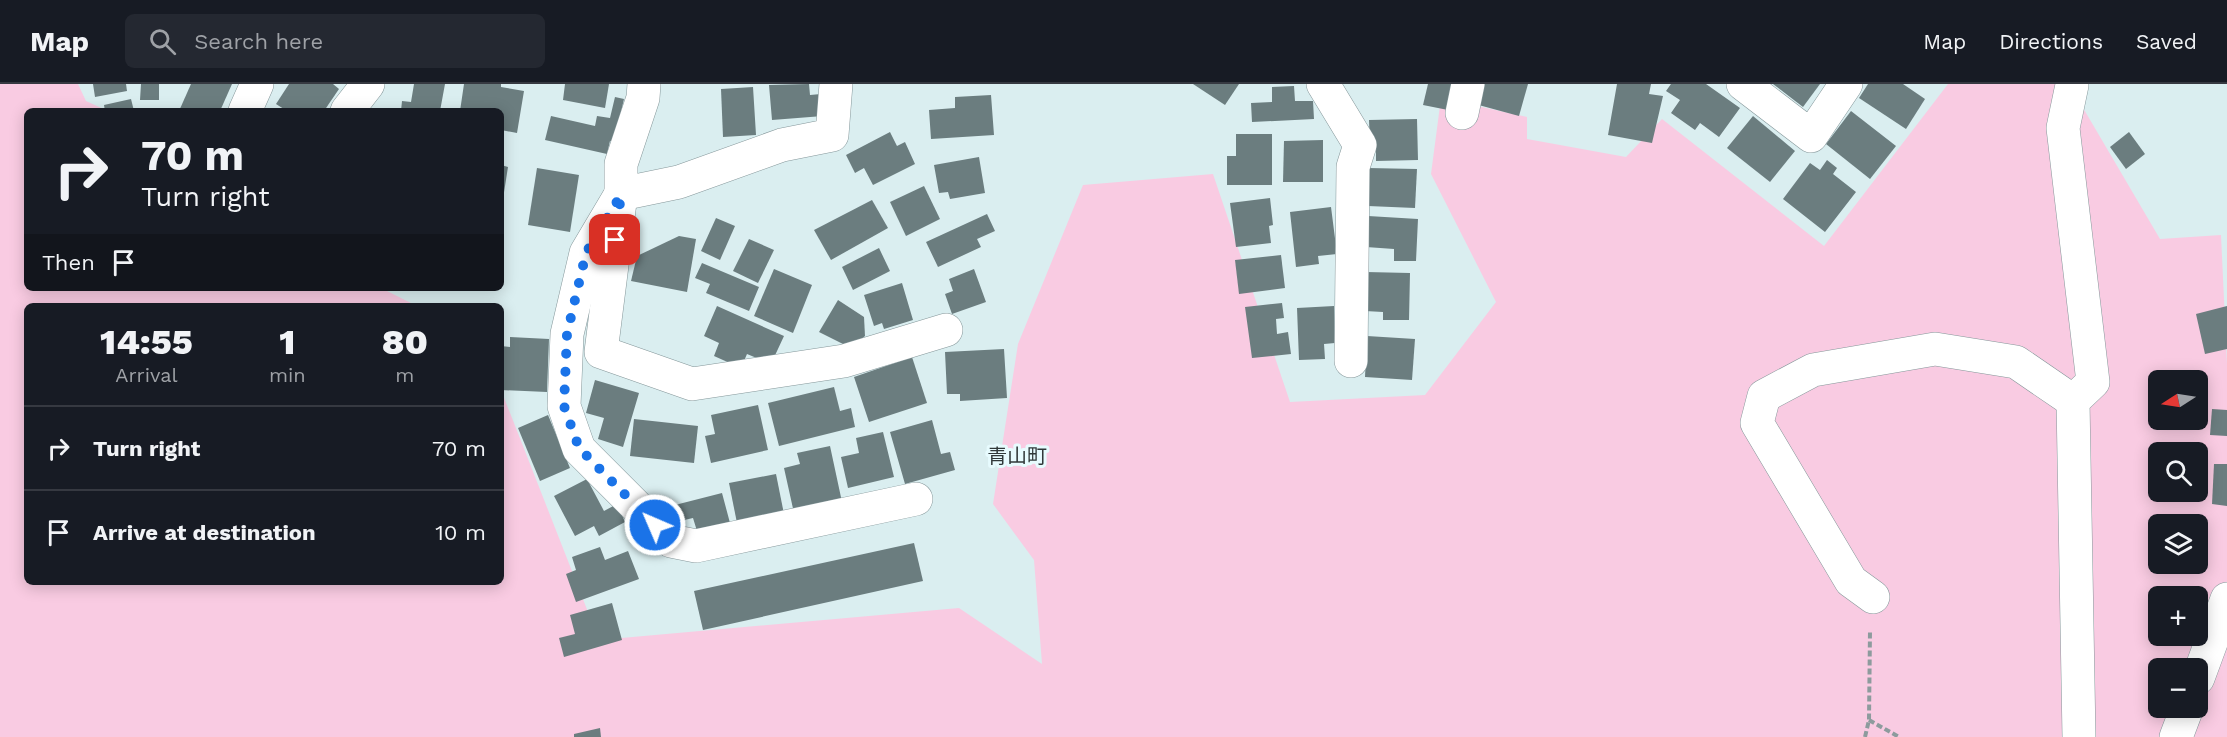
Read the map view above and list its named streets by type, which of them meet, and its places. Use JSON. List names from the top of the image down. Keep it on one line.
{"districts":["青山町"],"north":"left","page":{"header":"Map","search":"Search here","nav":["Map","Directions","Saved"],"turn":["70 m","Turn right"],"then":"Then","eta":["14:55","Arrival","1","min","80","m"],"map_buttons":["+","−"],"list":[{"name":"Turn right","value":"70 m"},{"name":"Arrive at destination","value":"10 m"}]}}
